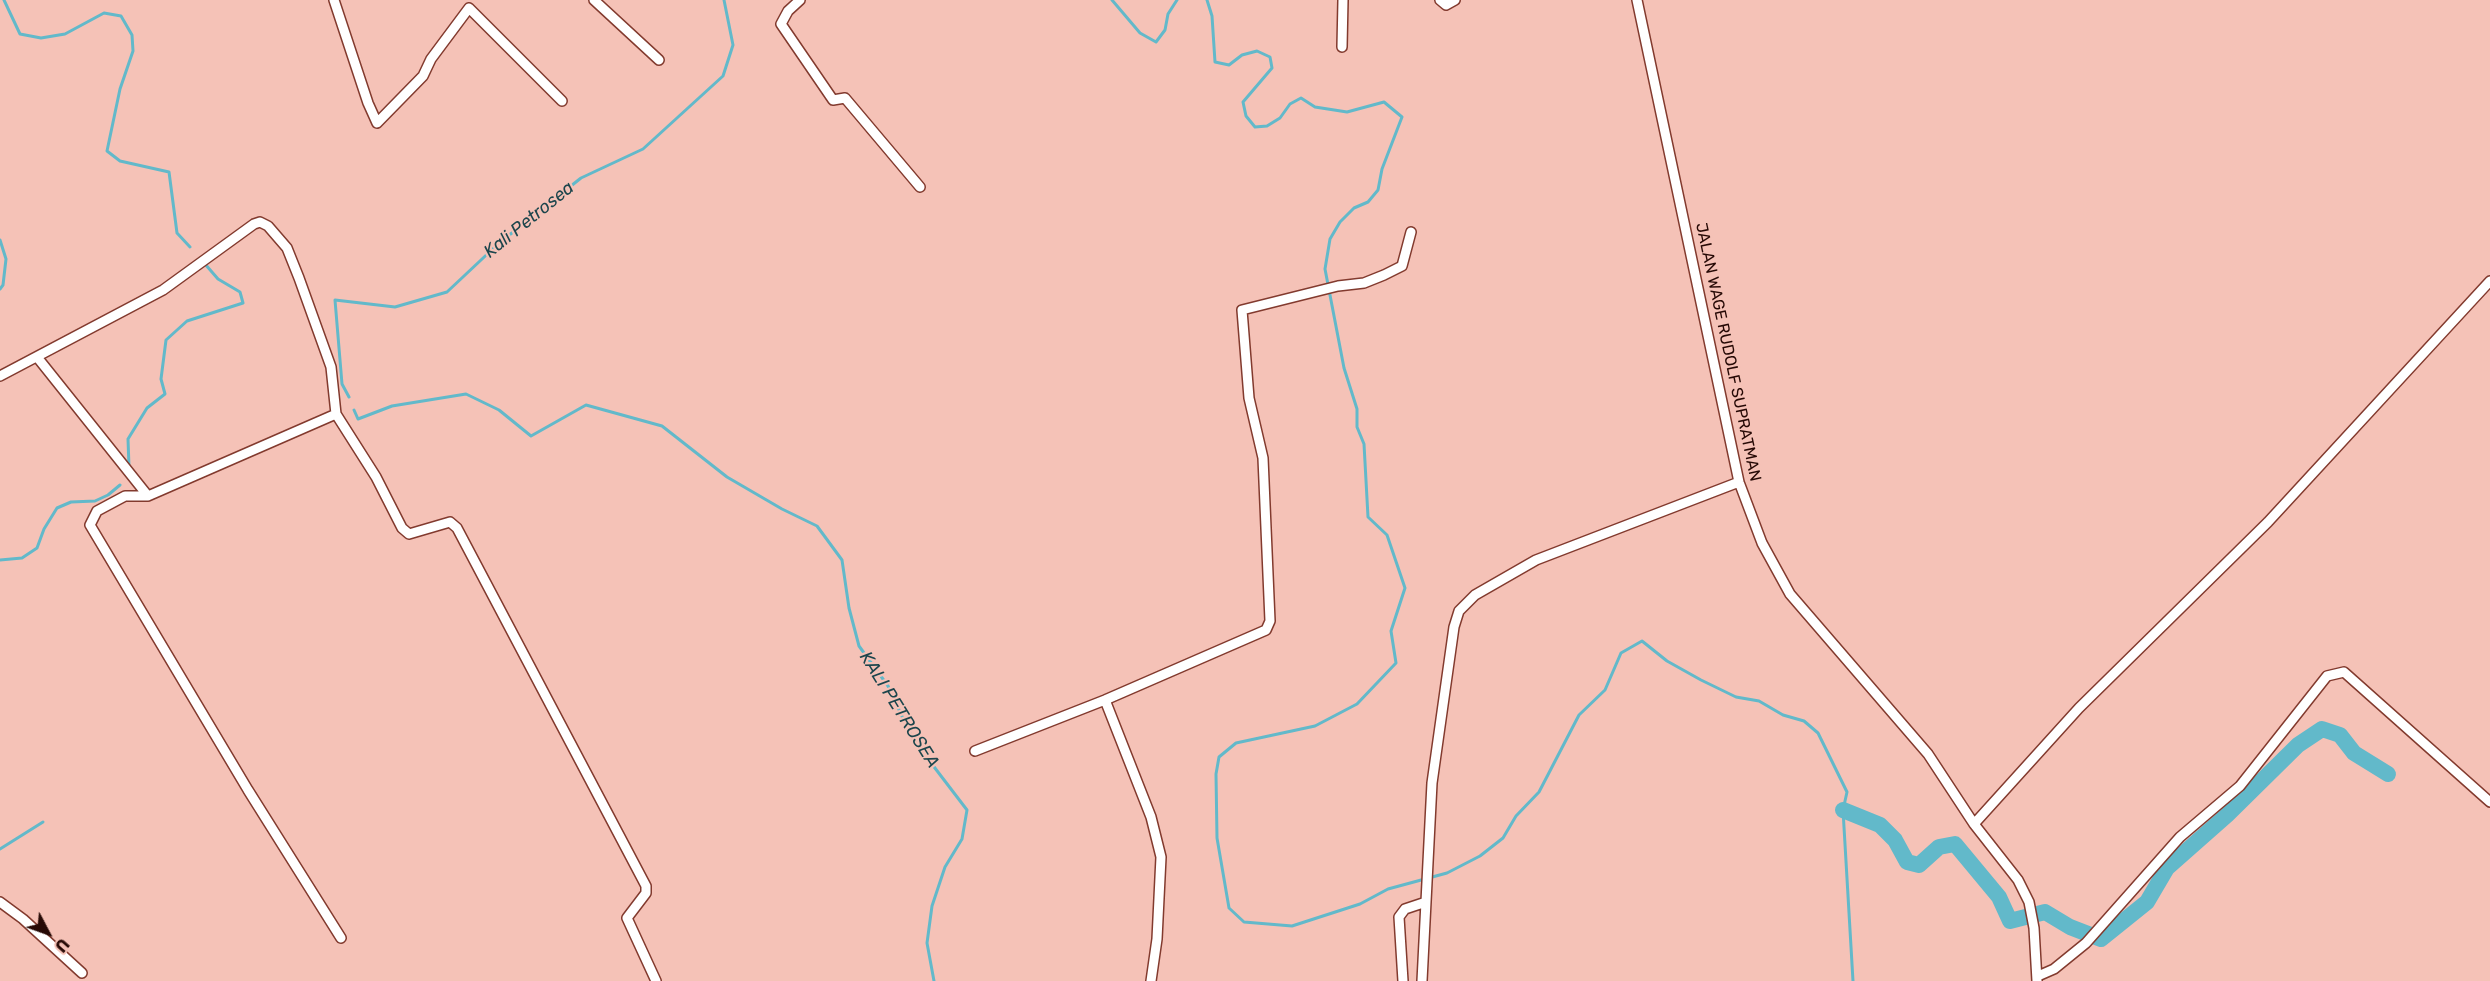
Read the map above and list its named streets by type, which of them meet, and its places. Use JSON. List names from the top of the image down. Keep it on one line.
{"streets":{"street":["JALAN WAGE RUDOLF SUPRATMAN"]},"water":["Kali Petrosea","KALI PETROSEA"],"north":"bottom right"}
